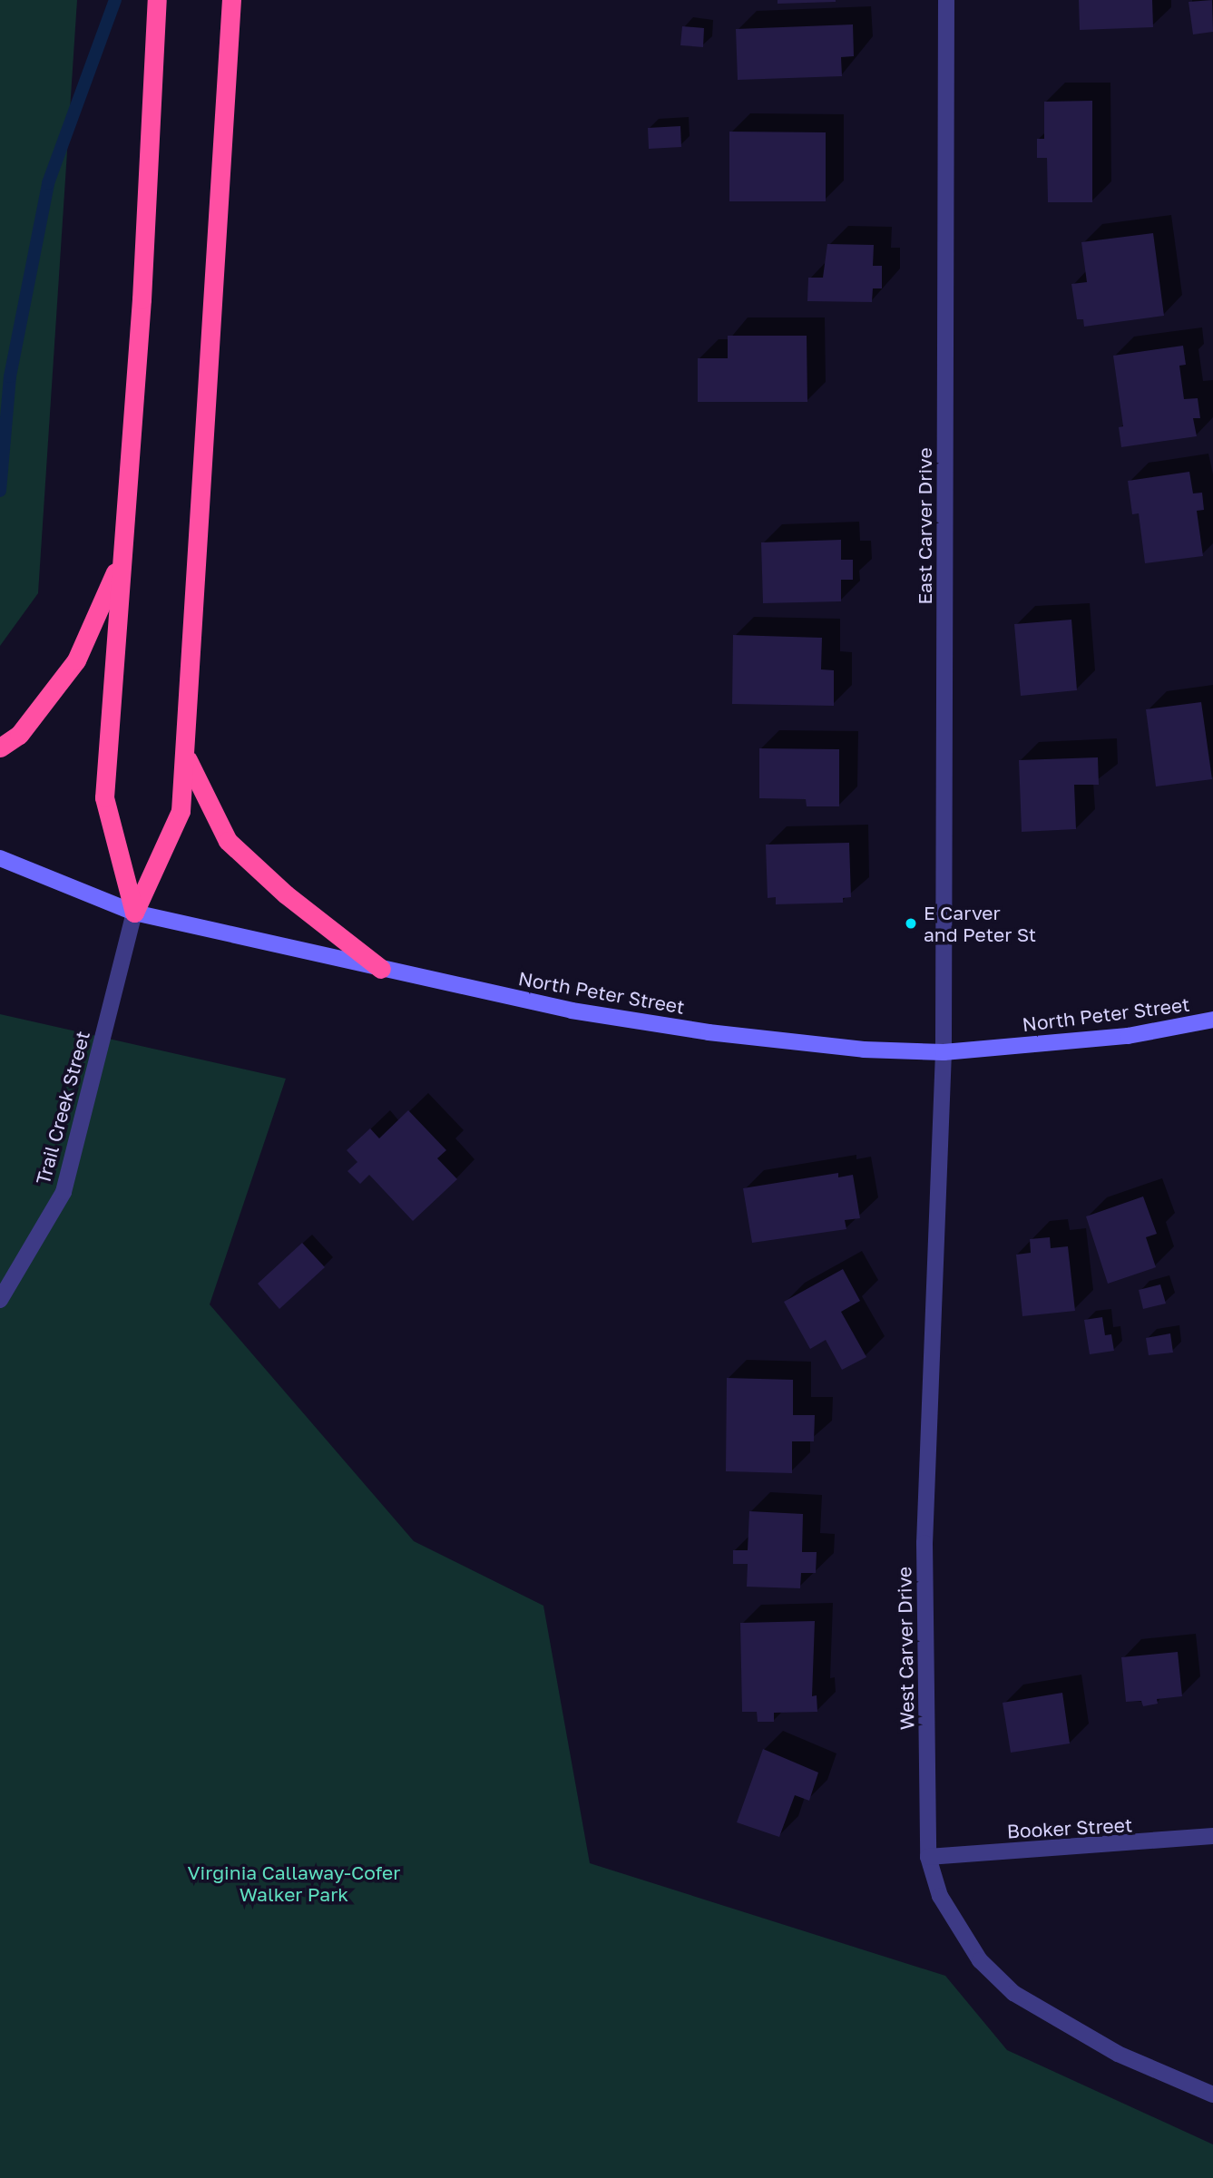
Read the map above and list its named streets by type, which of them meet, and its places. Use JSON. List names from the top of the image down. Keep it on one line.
{"streets":{"street":["East Carver Drive","North Peter Street","Trail Creek Street","West Carver Drive","Booker Street"]},"crossings":[["East Carver Drive","North Peter Street"],["East Carver Drive","West Carver Drive"],["North Peter Street","Trail Creek Street"],["North Peter Street","West Carver Drive"],["West Carver Drive","Booker Street"]],"parks":["Virginia Callaway-Cofer Walker Park"],"places":["E Carver and Peter St"]}
